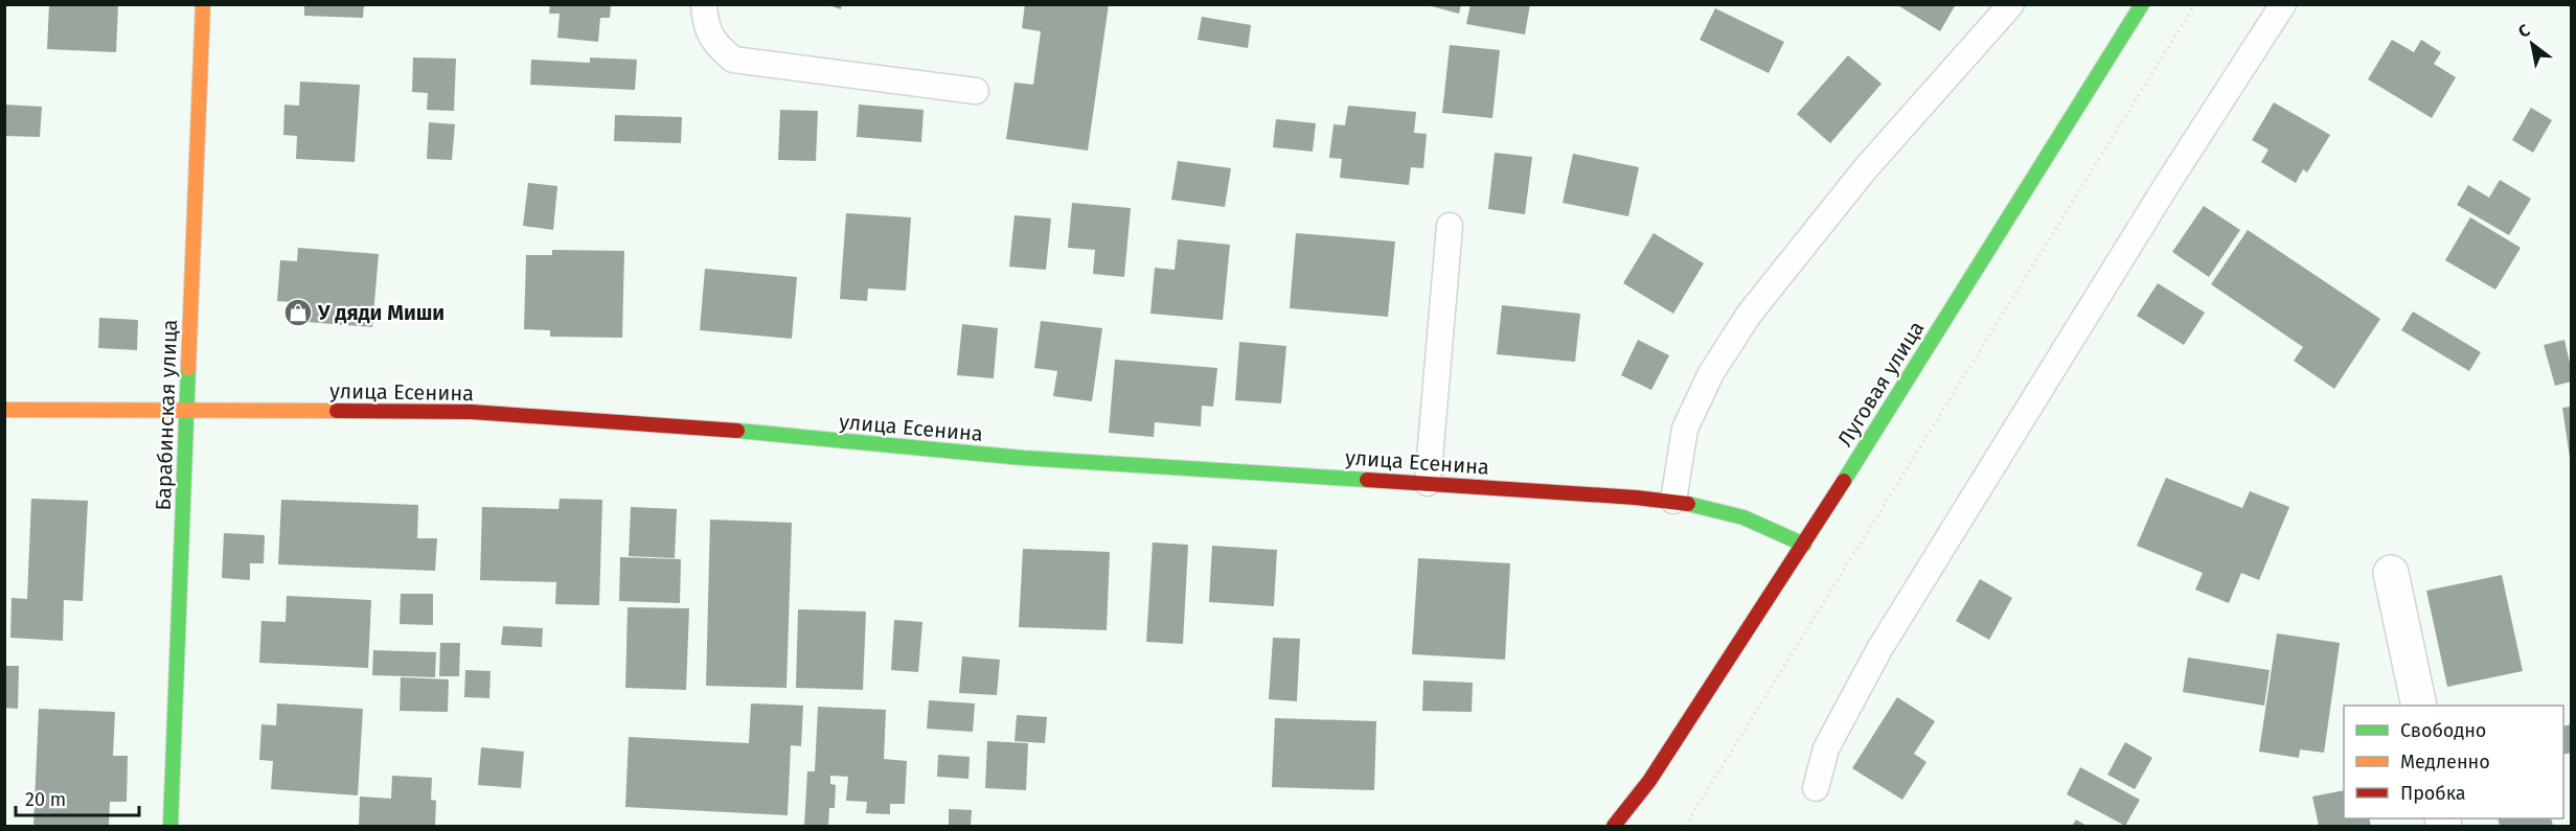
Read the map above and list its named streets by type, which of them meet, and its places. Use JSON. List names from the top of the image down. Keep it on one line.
{"streets":{"street":["Луговая улица","улица Есенина","Барабинская улица"]},"crossings":[["Луговая улица","улица Есенина"],["улица Есенина","Барабинская улица"]],"places":{"shop":["У дяди Миши"]},"legend":["Свободно","Медленно","Пробка"],"scale_bar":"20 m","north":"top left"}
